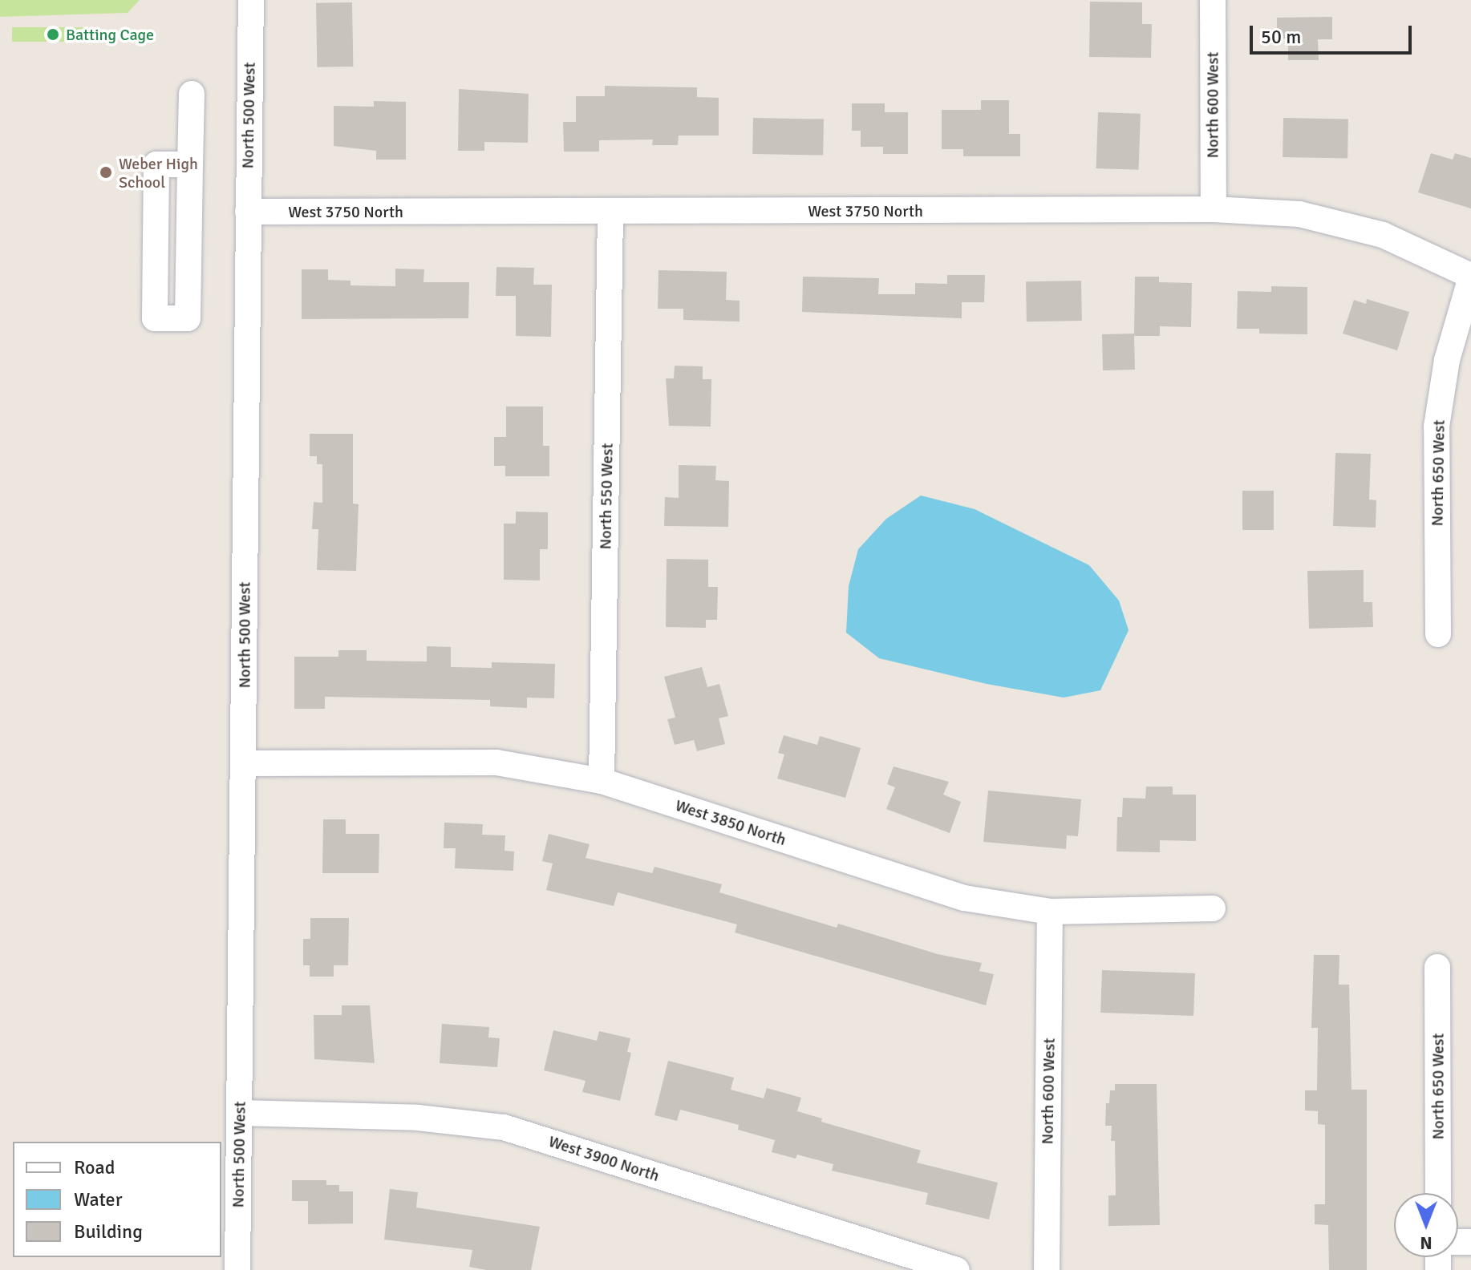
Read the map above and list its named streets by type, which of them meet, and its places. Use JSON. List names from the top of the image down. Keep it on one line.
{"streets":{"street":["North 600 West","North 500 West","West 3750 North","North 650 West","North 550 West","West 3850 North","West 3900 North"]},"crossings":[["North 600 West","West 3750 North"],["North 600 West","West 3850 North"],["North 500 West","West 3750 North"],["North 500 West","West 3850 North"],["North 500 West","West 3900 North"],["West 3750 North","North 650 West"],["West 3750 North","North 550 West"],["North 550 West","West 3850 North"]],"places":["Batting Cage","Weber High School"],"legend":["Road","Water","Building"],"scale_bar":"50 m","north":"bottom"}
